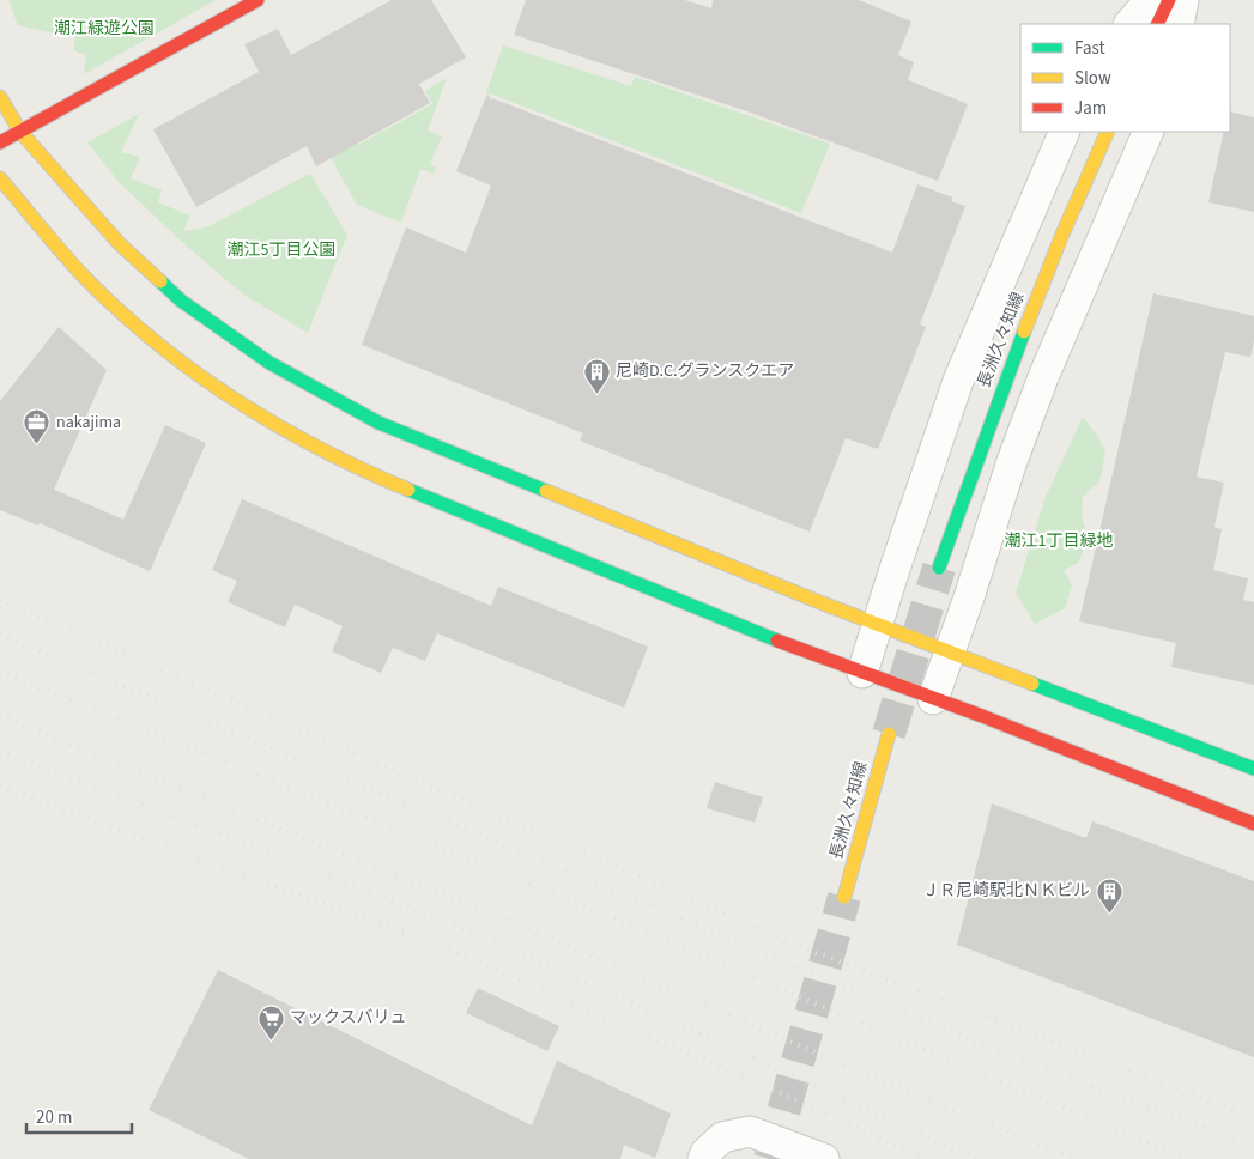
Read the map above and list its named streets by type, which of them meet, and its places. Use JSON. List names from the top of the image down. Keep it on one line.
{"streets":{"street":["長洲久々知線"]},"parks":["潮江緑遊公園","潮江5丁目公園","潮江1丁目緑地"],"places":{"building":["尼崎D.C.グランスクエア","ＪＲ尼崎駅北ＮＫビル"],"office":["nakajima"],"supermarket":["マックスバリュ"]},"legend":["Fast","Slow","Jam"],"scale_bar":"20 m"}
